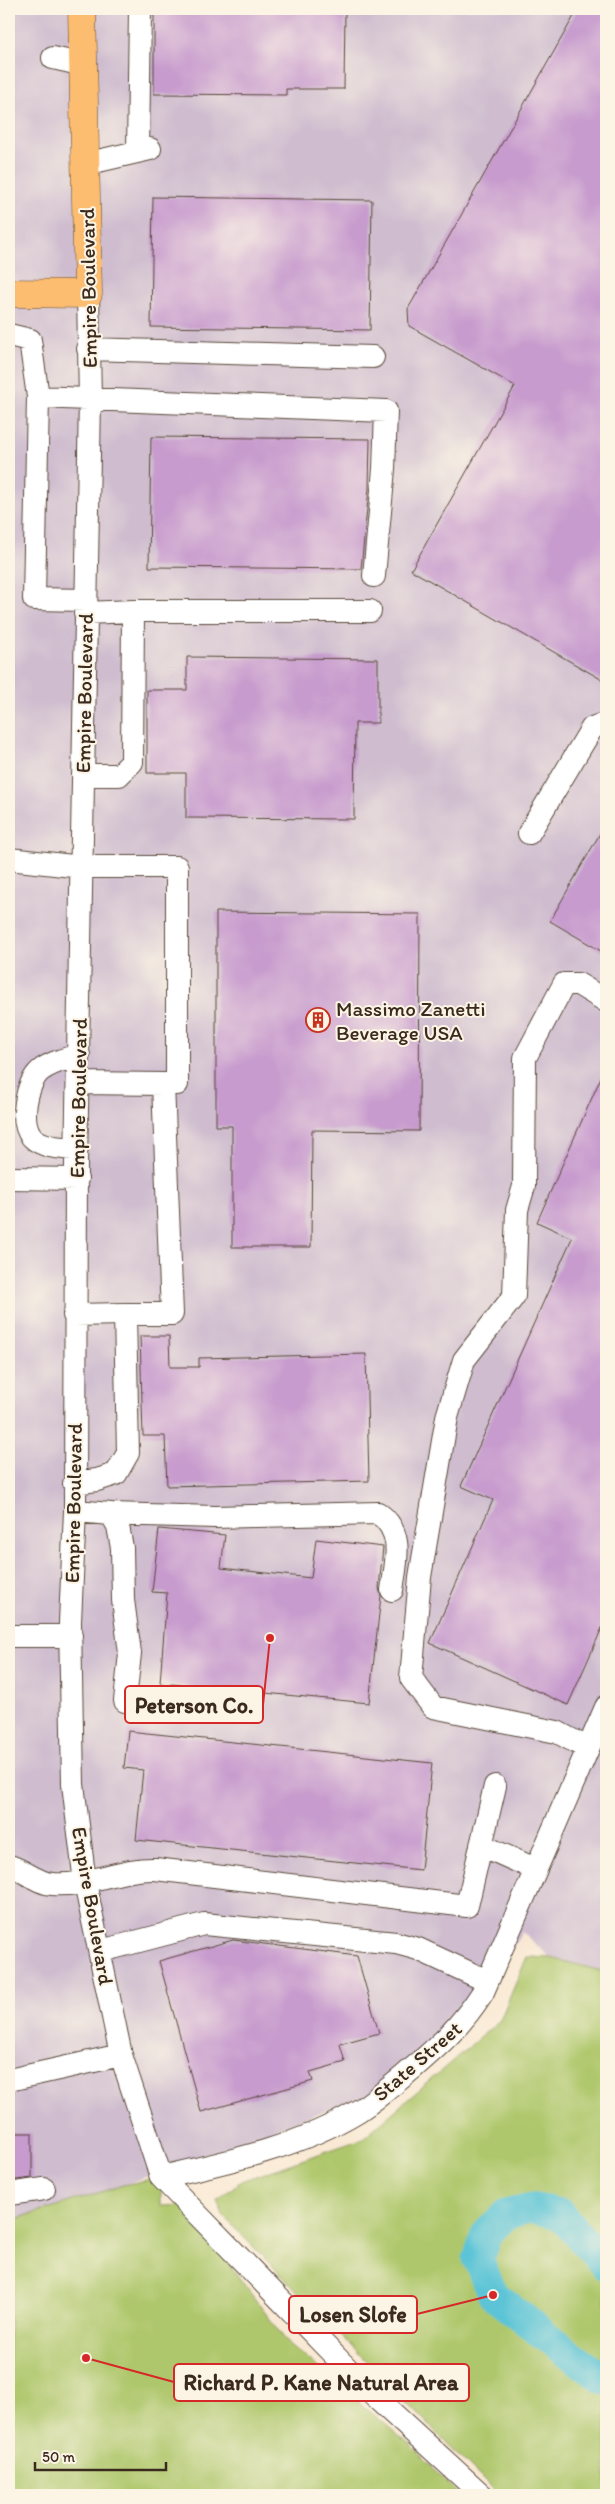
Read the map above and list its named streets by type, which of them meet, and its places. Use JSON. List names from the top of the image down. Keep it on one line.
{"streets":{"main road":["Empire Boulevard"],"street":["State Street"]},"crossings":[["Empire Boulevard","State Street"]],"places":{"building":["Massimo Zanetti Beverage USA"],"other":["Peterson Co.","Losen Slofe","Richard P. Kane Natural Area"]},"scale_bar":"50 m"}
